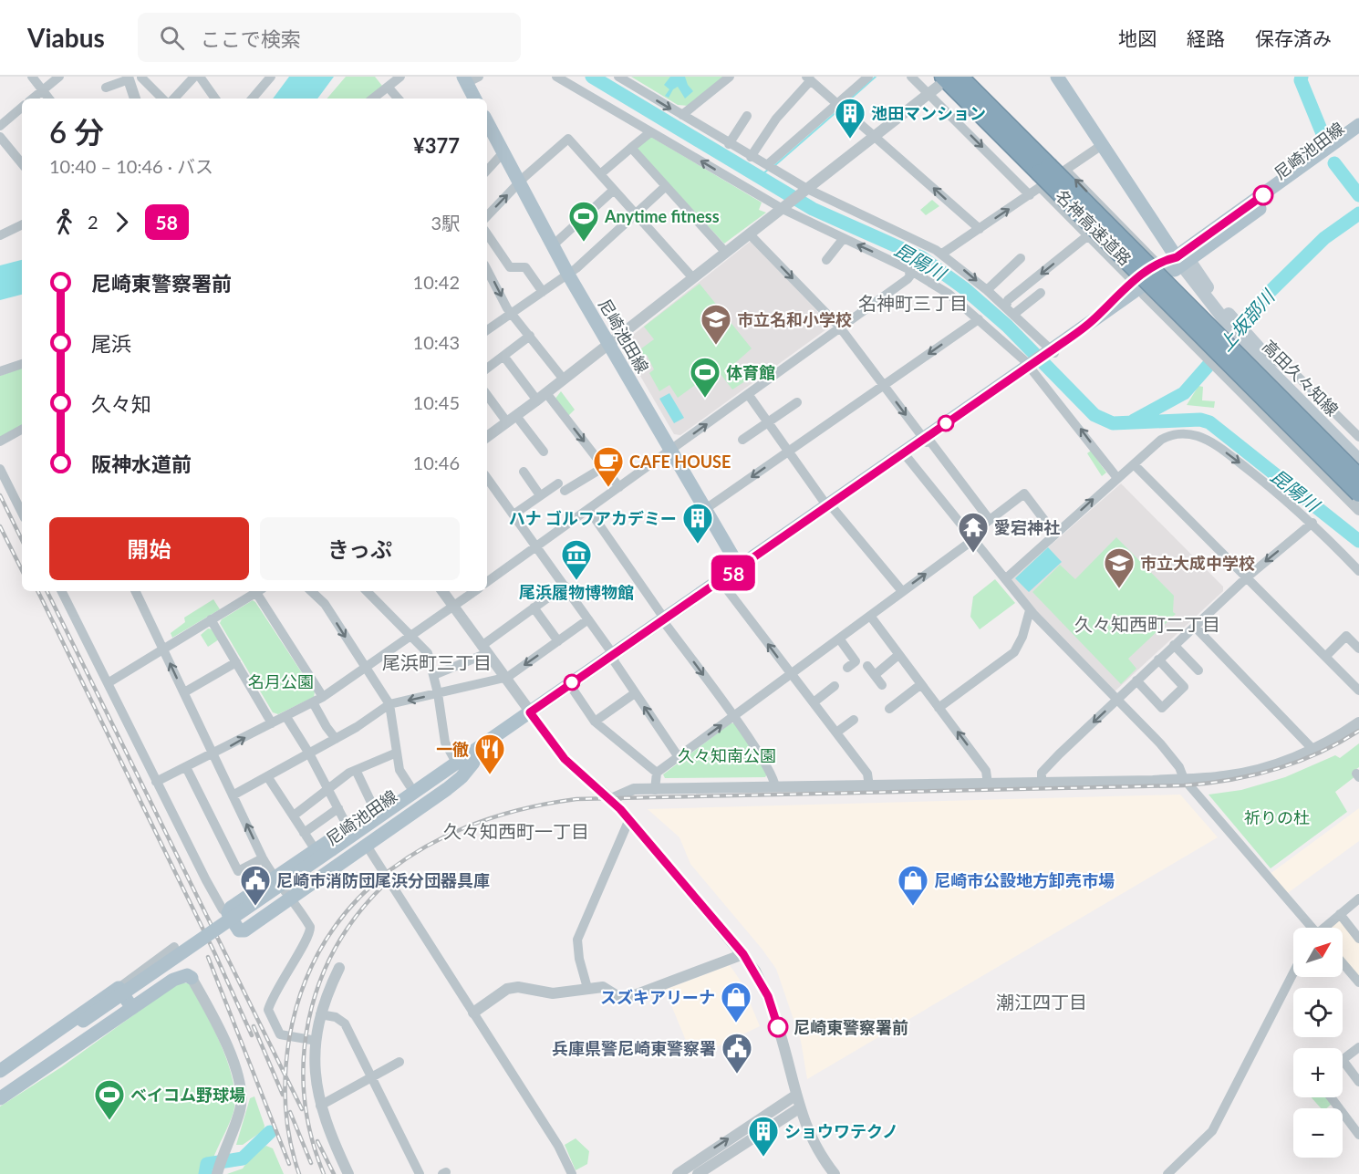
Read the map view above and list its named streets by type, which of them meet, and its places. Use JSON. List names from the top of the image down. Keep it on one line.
{"streets":{"highway":["名神高速道路"],"main road":["尼崎池田線","高田久々知線"]},"crossings":[["尼崎池田線","高田久々知線"]],"districts":["名神町三丁目","久々知西町二丁目","尾浜町三丁目","久々知西町一丁目","潮江四丁目"],"water":["昆陽川","上坂部川"],"parks":["名月公園","久々知南公園","祈りの杜"],"places":{"building":["池田マンション","ハナ ゴルフアカデミー","ショウワテクノ"],"sports":["Anytime fitness","体育館","ベイコム野球場"],"school or university":["市立名和小学校","市立大成中学校"],"cafe":["CAFE HOUSE"],"temple":["愛宕神社"],"museum":["尾浜履物博物館"],"restaurant":["一徹"],"public building":["尼崎市消防団尾浜分団器具庫","兵庫県警尼崎東警察署"],"shop":["尼崎市公設地方卸売市場","スズキアリーナ"],"other":["尼崎東警察署前"]},"lines":["bus line 58"],"north":"top right","page":{"header":"Viabus","search":"ここで検索","nav":["地図","経路","保存済み"],"on_map":"58","heading":["6 分","10:40 – 10:46 · バス","¥377"],"legs":["2","58","3駅"],"list":[{"name":"尼崎東警察署前","value":"10:42"},{"name":"尾浜","value":"10:43"},{"name":"久々知","value":"10:45"},{"name":"阪神水道前","value":"10:46"}],"buttons":["開始","きっぷ"],"map_buttons":["+","−"]}}
